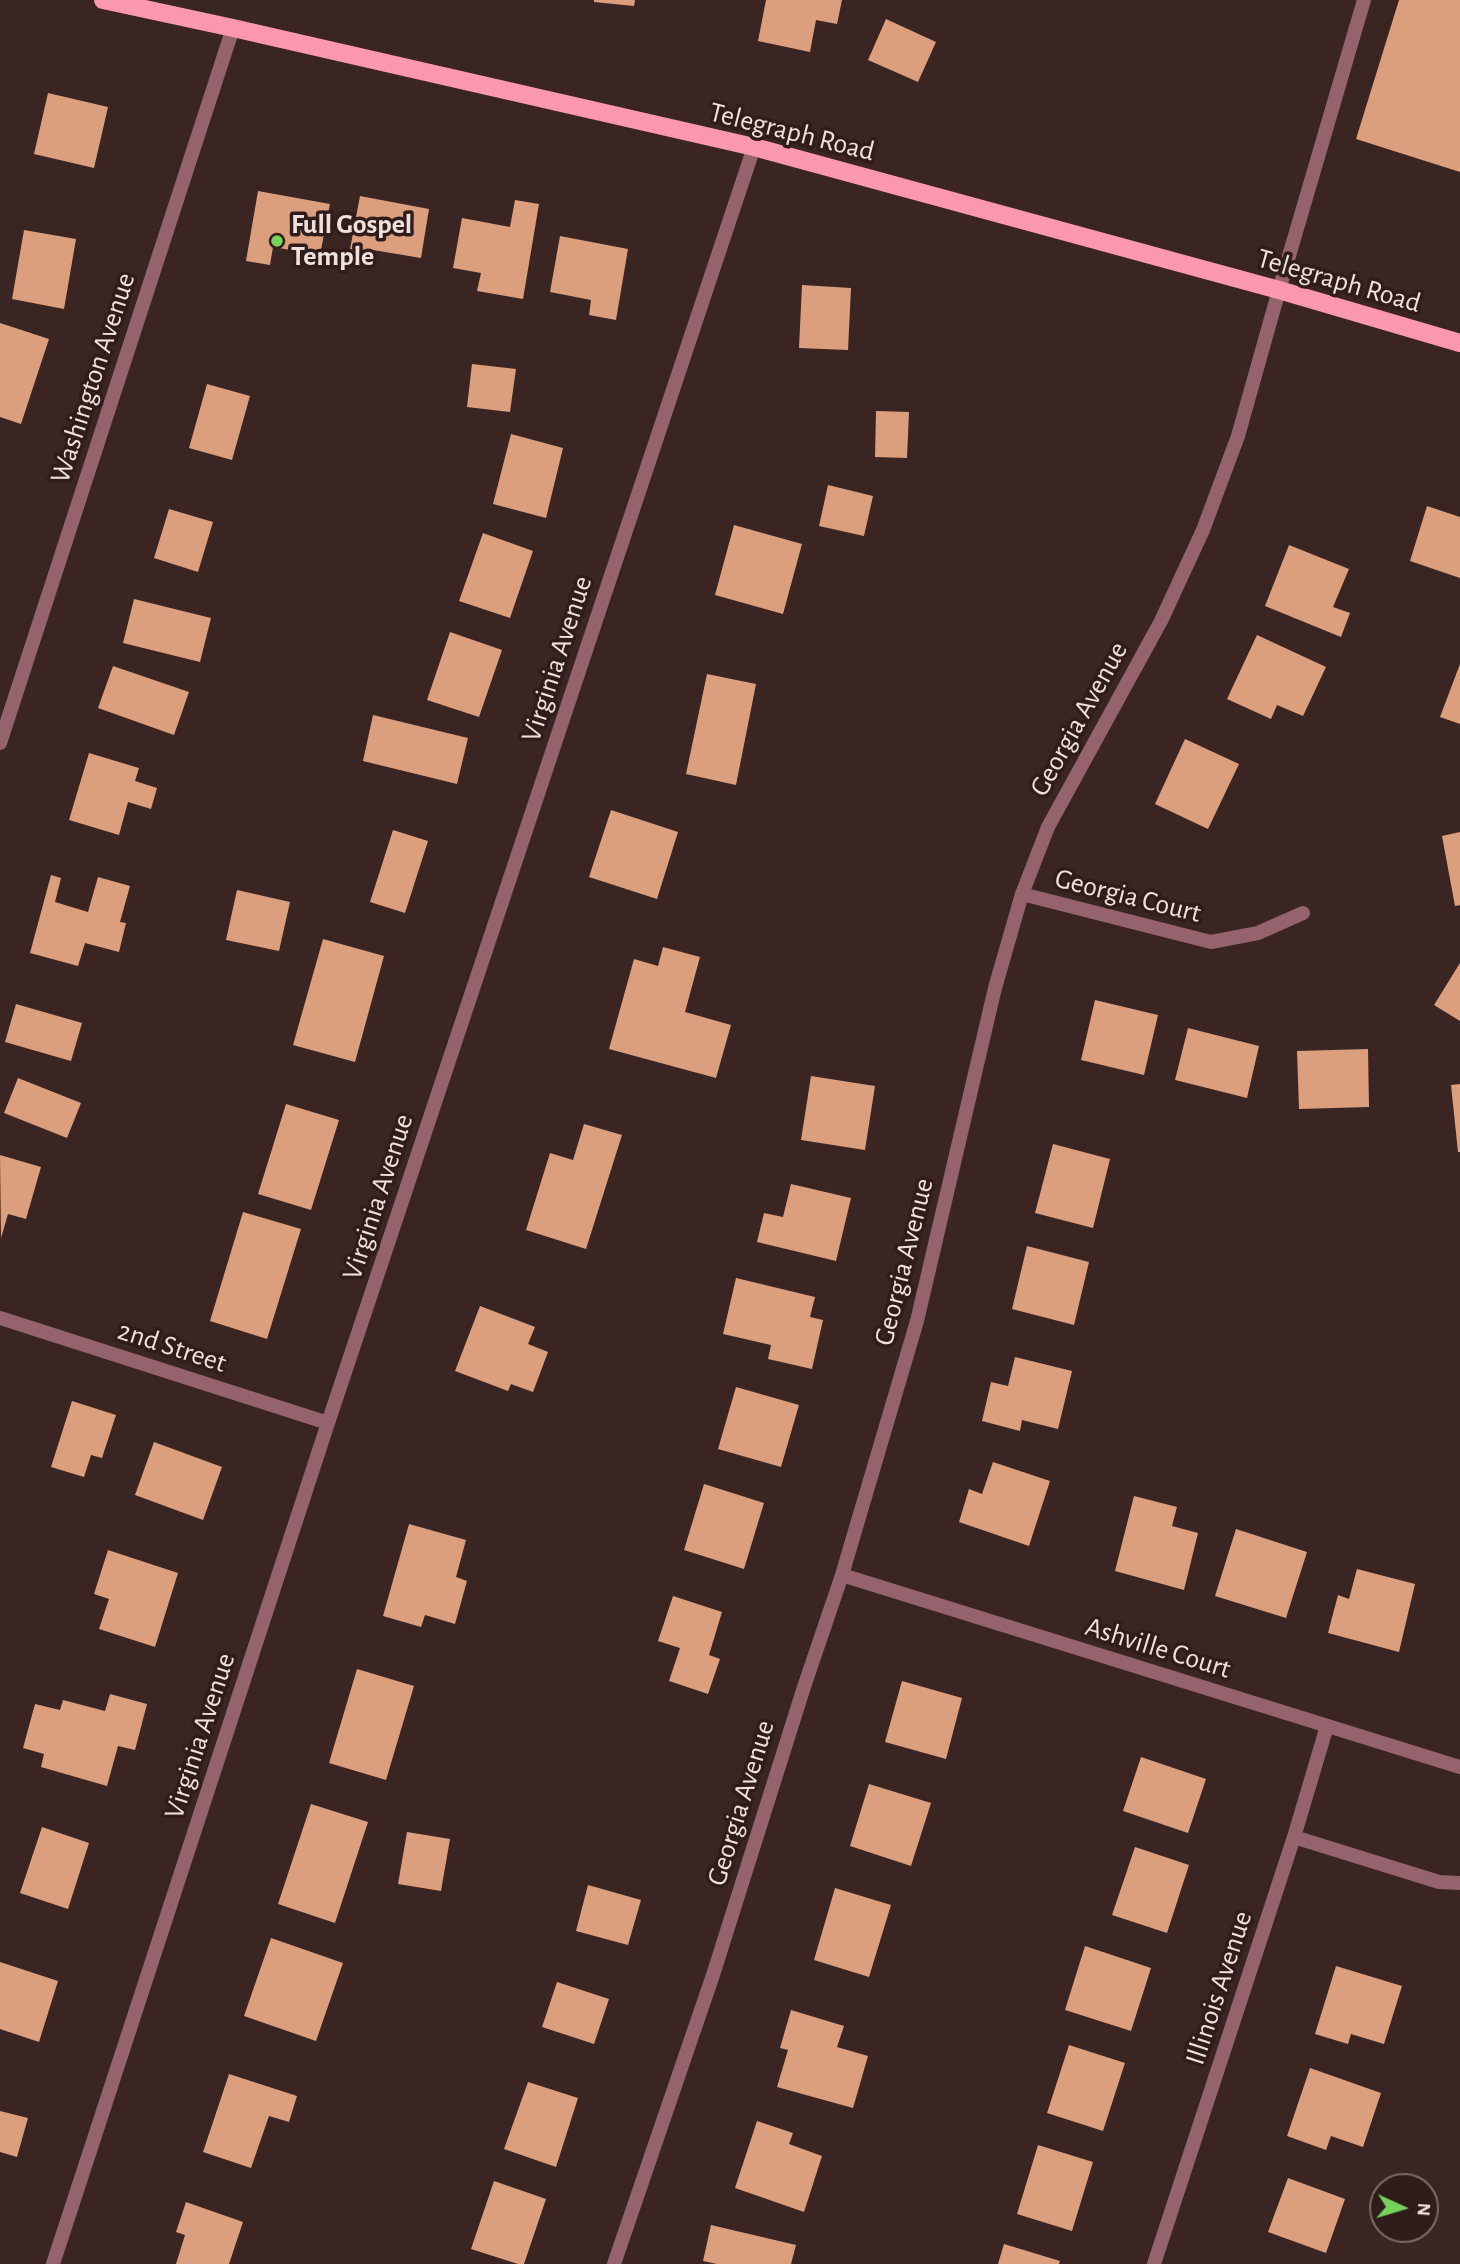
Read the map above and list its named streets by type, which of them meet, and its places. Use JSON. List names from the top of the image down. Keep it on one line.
{"streets":{"main road":["Telegraph Road"],"street":["Washington Avenue","Virginia Avenue","Georgia Avenue","Georgia Court","2nd Street","Ashville Court","Illinois Avenue"]},"crossings":[["Telegraph Road","Washington Avenue"],["Telegraph Road","Virginia Avenue"],["Telegraph Road","Georgia Avenue"],["Virginia Avenue","2nd Street"],["Georgia Avenue","Georgia Court"],["Georgia Avenue","Ashville Court"],["Ashville Court","Illinois Avenue"]],"places":["Full Gospel Temple"],"north":"right"}
